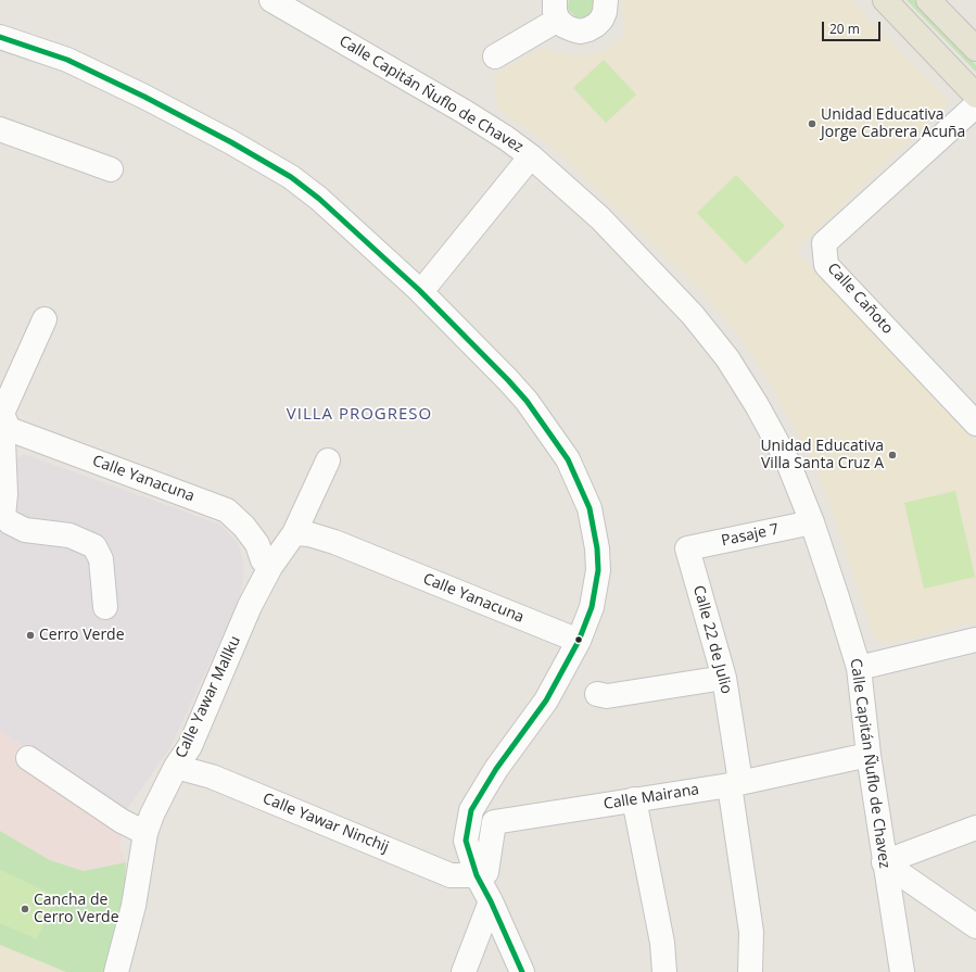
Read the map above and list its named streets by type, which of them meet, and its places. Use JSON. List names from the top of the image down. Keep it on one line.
{"streets":{"street":["Calle Capitán Ñuflo de Chavez","Calle Cañoto","Calle Yanacuna","Pasaje 7","Calle 22 de Julio","Calle Yawar Mallku","Calle Mairana","Calle Yawar Ninchij"]},"crossings":[["Calle Capitán Ñuflo de Chavez","Pasaje 7"],["Calle Capitán Ñuflo de Chavez","Calle Mairana"],["Calle Yanacuna","Calle Yawar Mallku"],["Pasaje 7","Calle 22 de Julio"],["Calle 22 de Julio","Calle Mairana"],["Calle Yawar Mallku","Calle Yawar Ninchij"],["Calle Mairana","Calle Yawar Ninchij"]],"districts":["VILLA PROGRESO"],"places":["Unidad Educativa Jorge Cabrera Acuña","Unidad Educativa Villa Santa Cruz A","Cerro Verde","Cancha de Cerro Verde"],"scale_bar":"20 m"}
